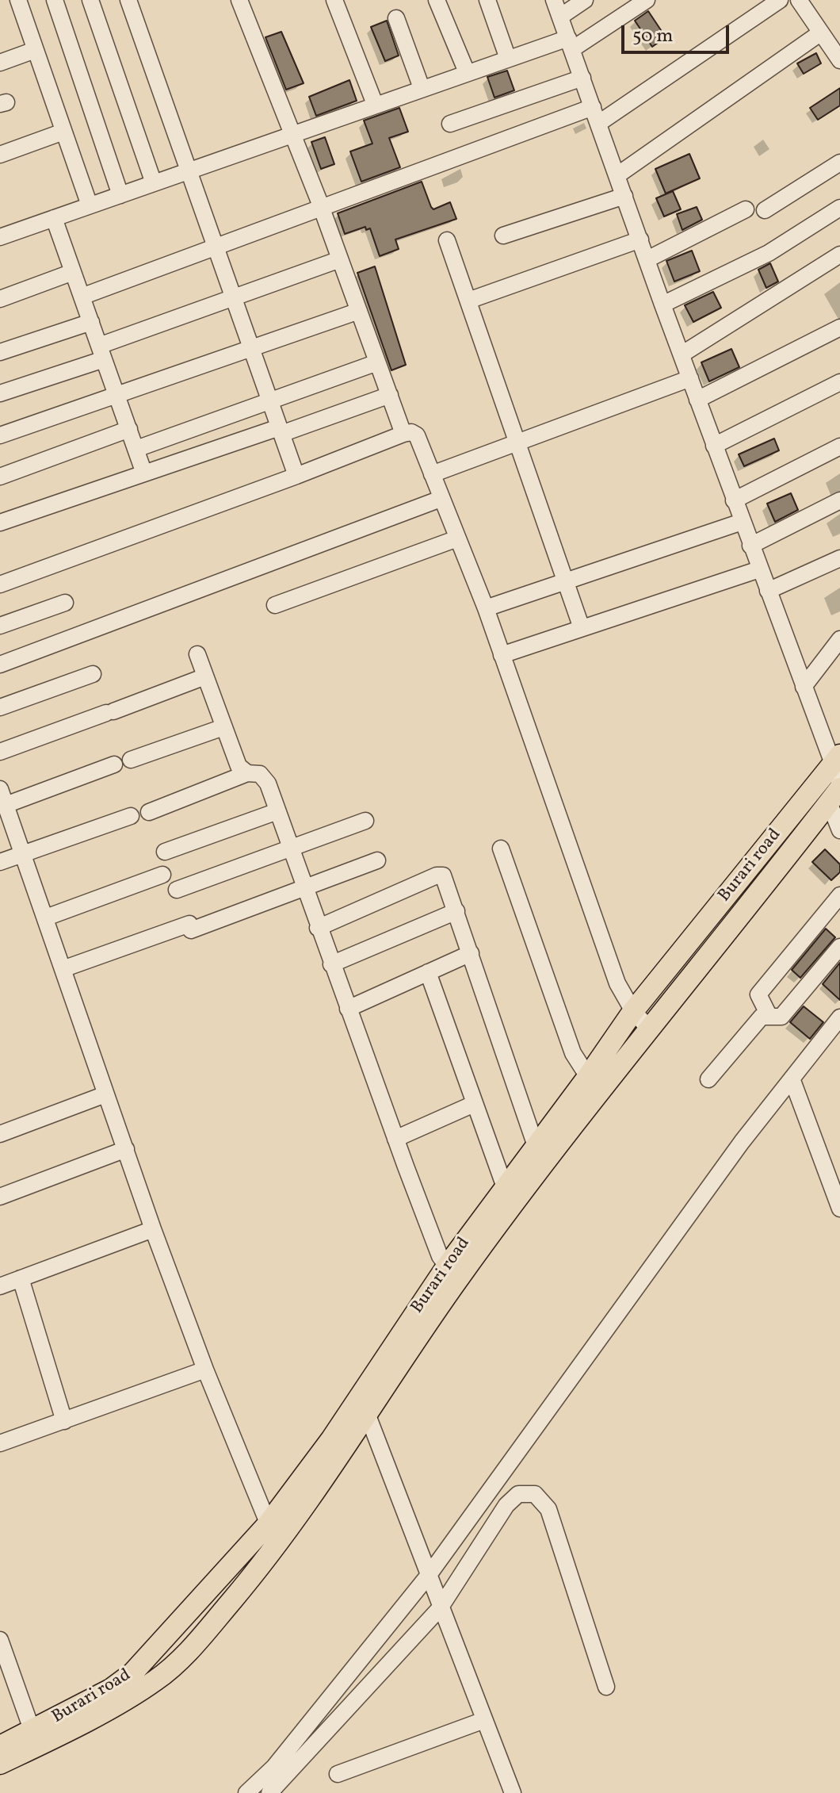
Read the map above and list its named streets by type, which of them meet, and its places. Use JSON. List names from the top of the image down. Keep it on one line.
{"streets":{"main road":["Burari road"]},"scale_bar":"50 m"}
